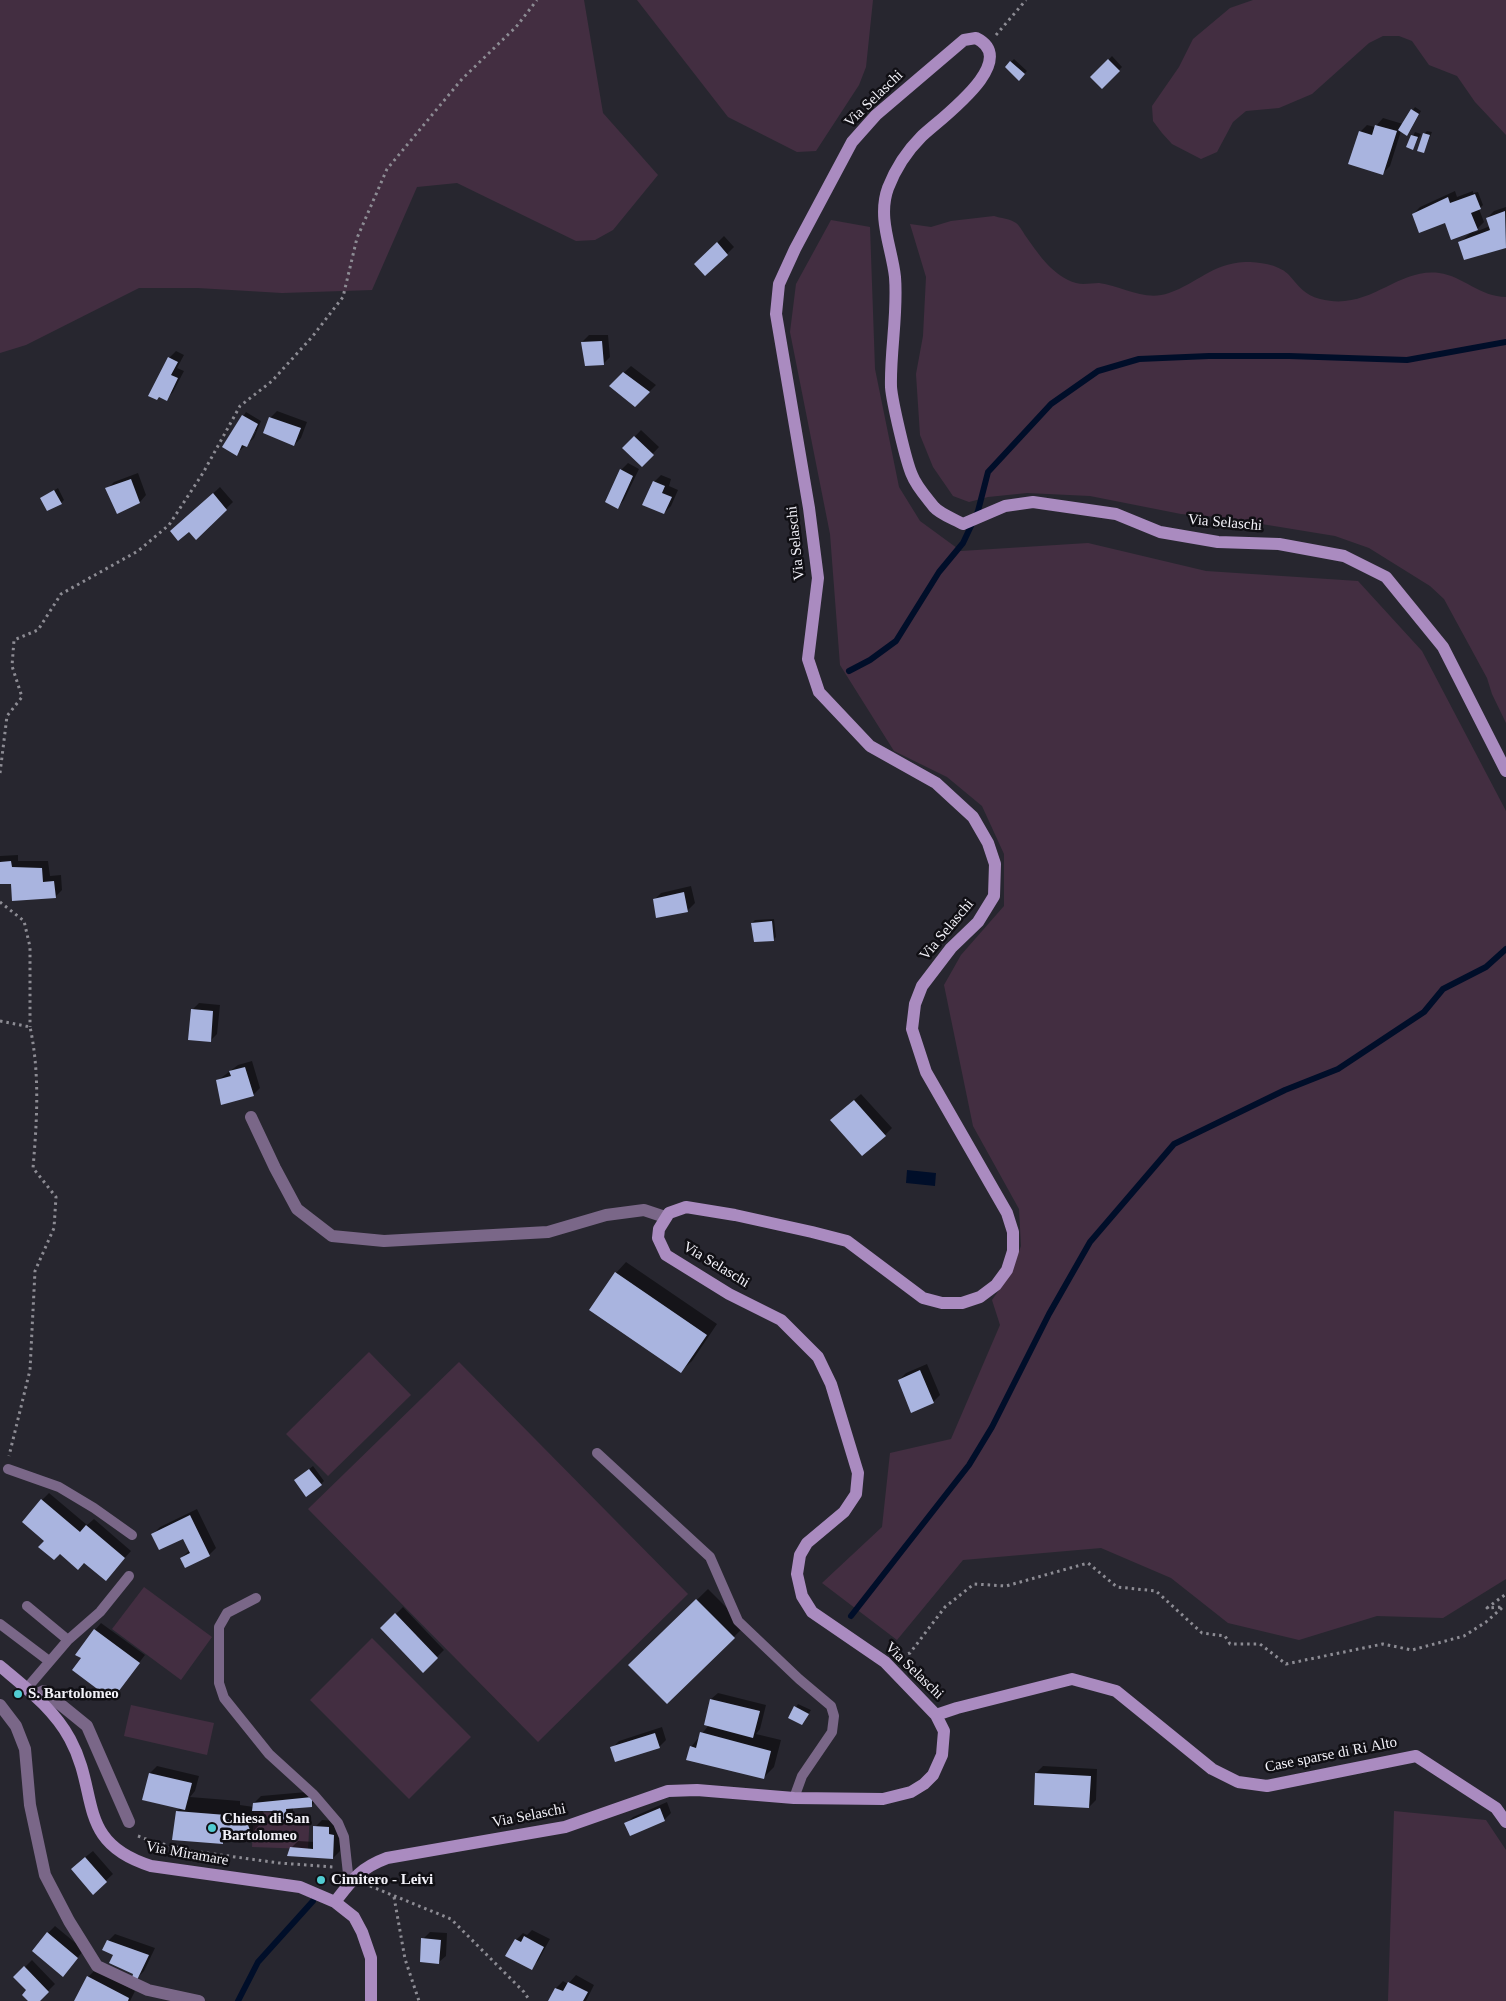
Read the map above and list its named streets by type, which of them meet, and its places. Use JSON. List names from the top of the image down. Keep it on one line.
{"streets":{"street":["Via Selaschi","Case sparse di Ri Alto","Via Miramare"]},"crossings":[["Via Selaschi","Case sparse di Ri Alto"],["Via Selaschi","Via Miramare"]],"places":["S. Bartolomeo","Chiesa di San Bartolomeo","Cimitero - Leivi"]}
